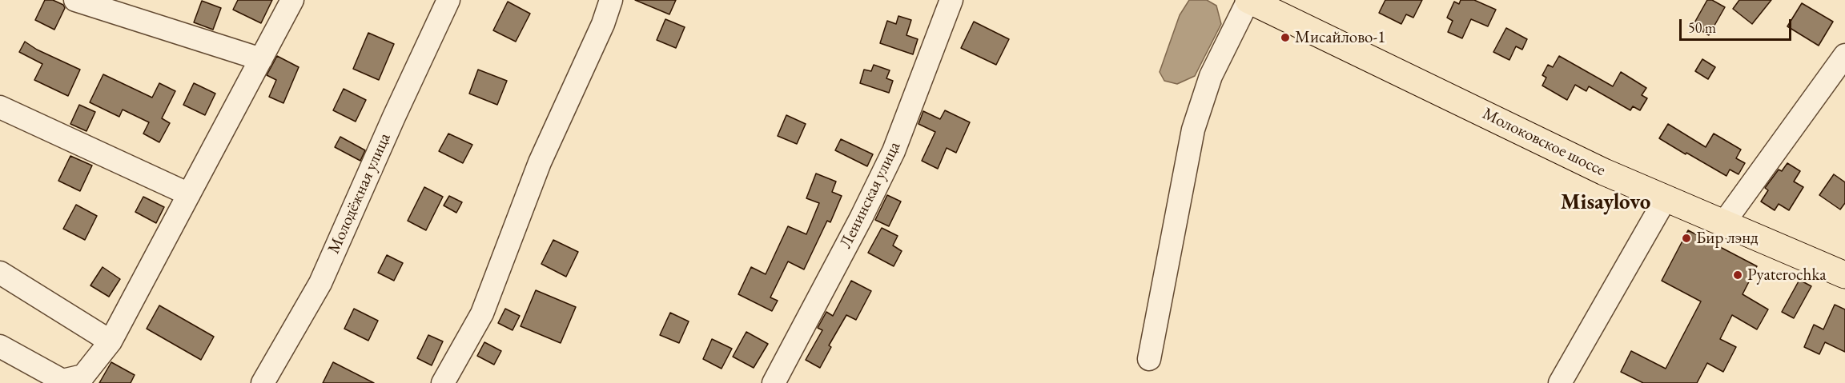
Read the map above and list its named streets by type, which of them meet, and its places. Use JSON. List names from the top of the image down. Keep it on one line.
{"streets":{"main road":["Молоковское шоссе"],"street":["Молодёжная улица","Ленинская улица"]},"districts":["Misaylovo"],"places":["Мисайлово-1","Бир лэнд","Pyaterochka"],"scale_bar":"50 m"}
